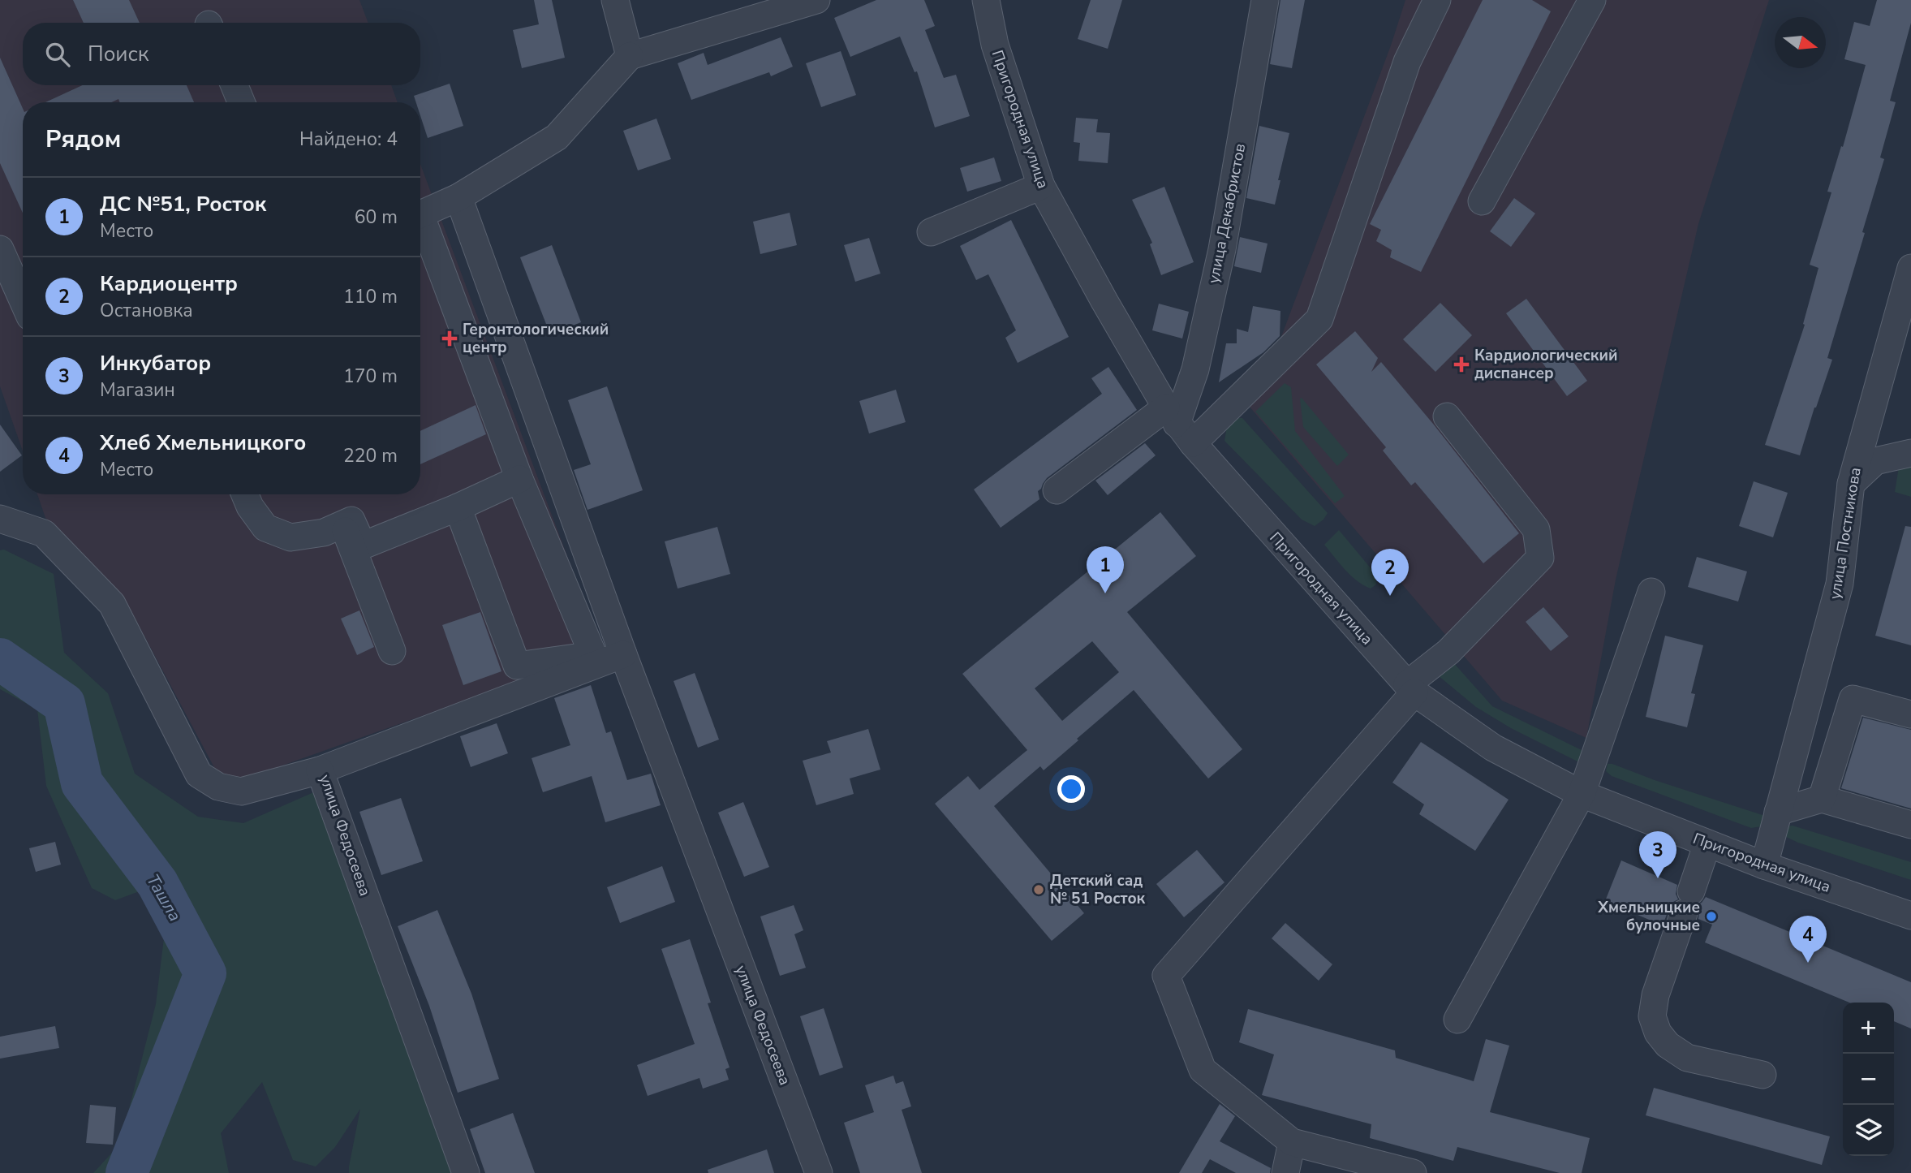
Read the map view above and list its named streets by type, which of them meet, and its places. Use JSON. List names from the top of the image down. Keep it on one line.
{"streets":{"street":["Пригородная улица","улица Декабристов","улица Постникова","улица Федосеева"]},"crossings":[["Пригородная улица","улица Декабристов"],["Пригородная улица","улица Постникова"]],"water":["Ташла"],"places":{"health":["Геронтологический центр","Кардиологический диспансер"],"other":["Детский сад № 51 Росток","Хмельницкие булочные"]},"north":"right","page":{"search":"Поиск","heading":["Рядом","Найдено: 4"],"list":[{"mark":"1","name":"ДС №51, Росток","note":"Место","value":"60 m"},{"mark":"2","name":"Кардиоцентр","note":"Остановка","value":"110 m"},{"mark":"3","name":"Инкубатор","note":"Магазин","value":"170 m"},{"mark":"4","name":"Хлеб Хмельницкого","note":"Место","value":"220 m"}],"pins":["1","2","3","4"],"map_buttons":["+","−"]}}
